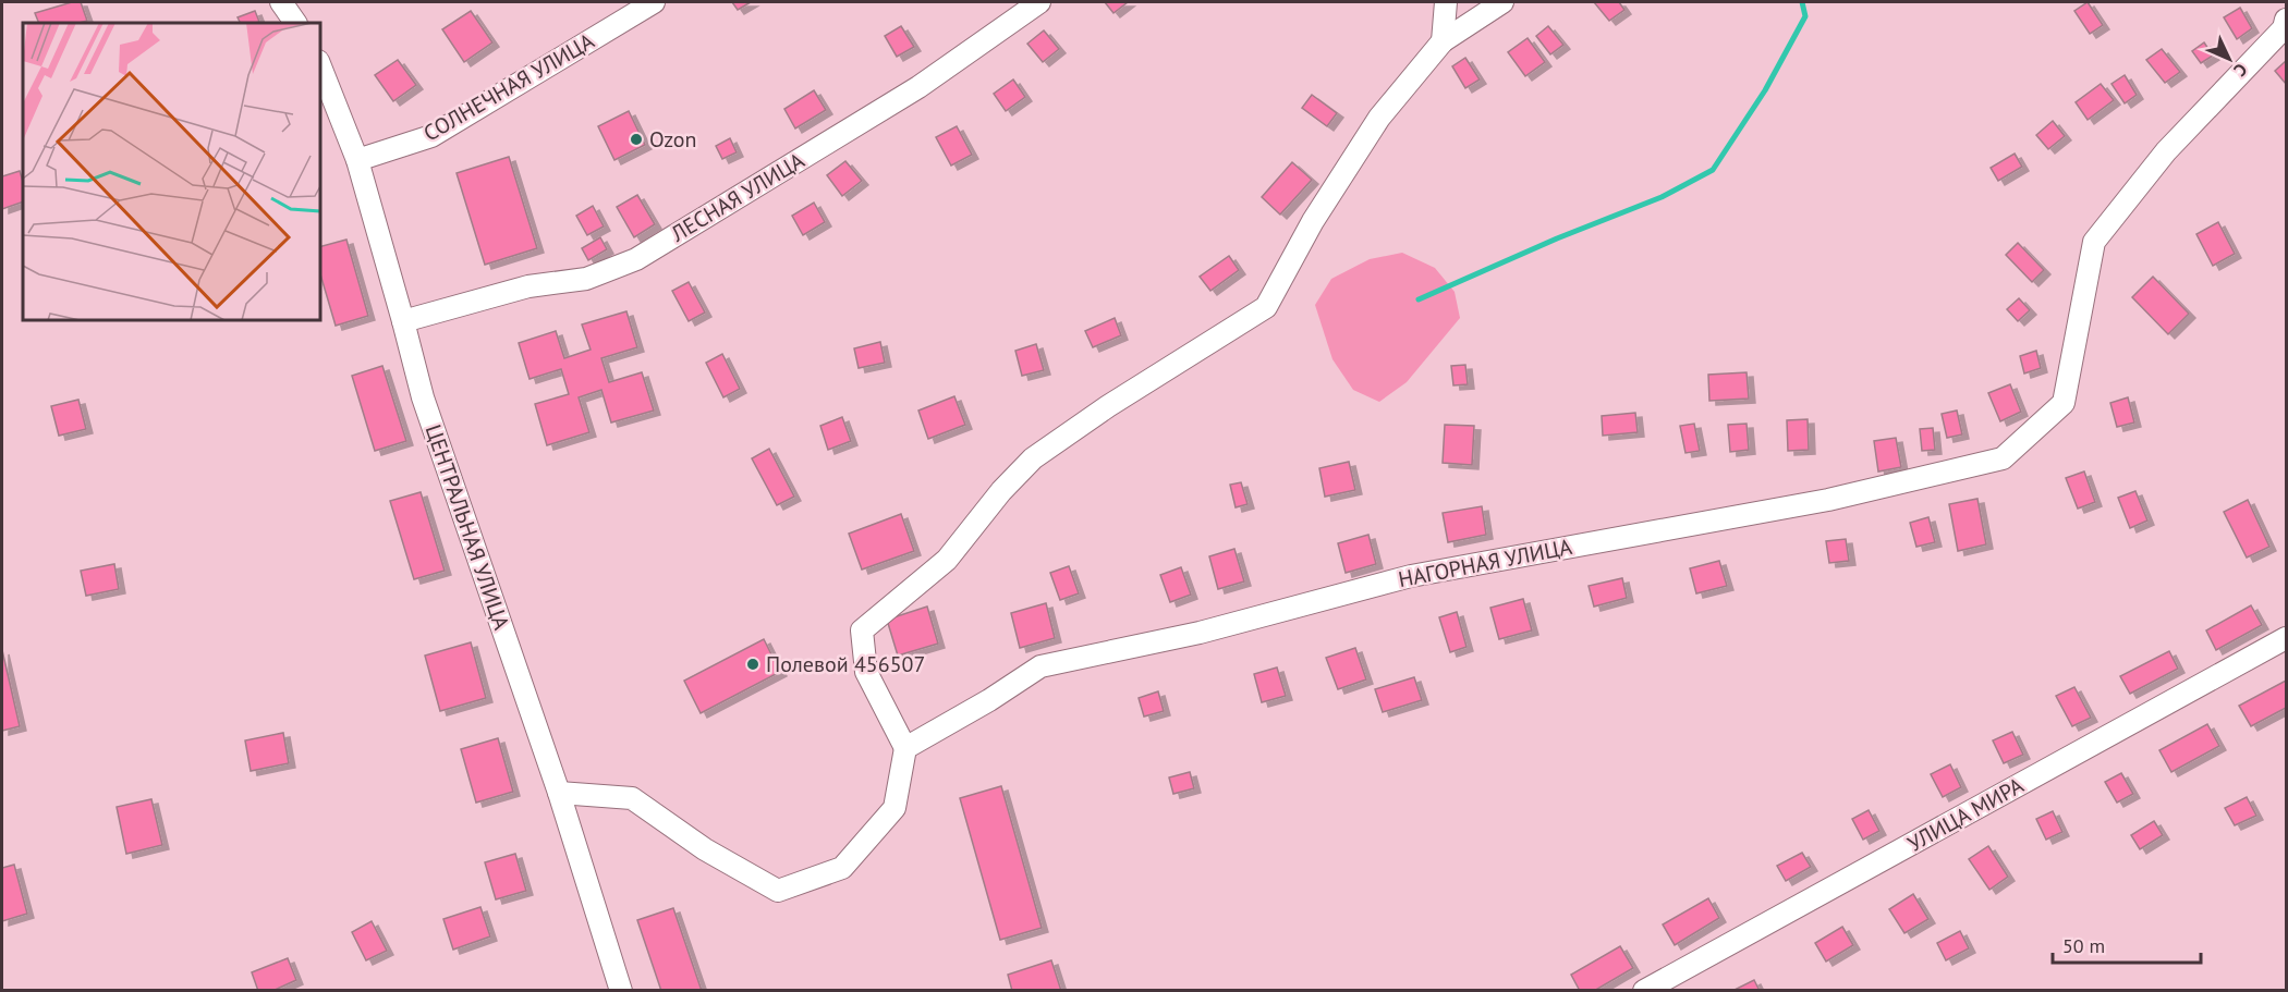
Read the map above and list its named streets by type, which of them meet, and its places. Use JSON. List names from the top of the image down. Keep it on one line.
{"streets":{"street":["СОЛНЕЧНАЯ УЛИЦА","ЛЕСНАЯ УЛИЦА","ЦЕНТРАЛЬНАЯ УЛИЦА","НАГОРНАЯ УЛИЦА","УЛИЦА МИРА"]},"crossings":[["СОЛНЕЧНАЯ УЛИЦА","ЦЕНТРАЛЬНАЯ УЛИЦА"],["ЛЕСНАЯ УЛИЦА","ЦЕНТРАЛЬНАЯ УЛИЦА"]],"places":["Ozon","Полевой 456507"],"scale_bar":"50 m","north":"bottom right"}
